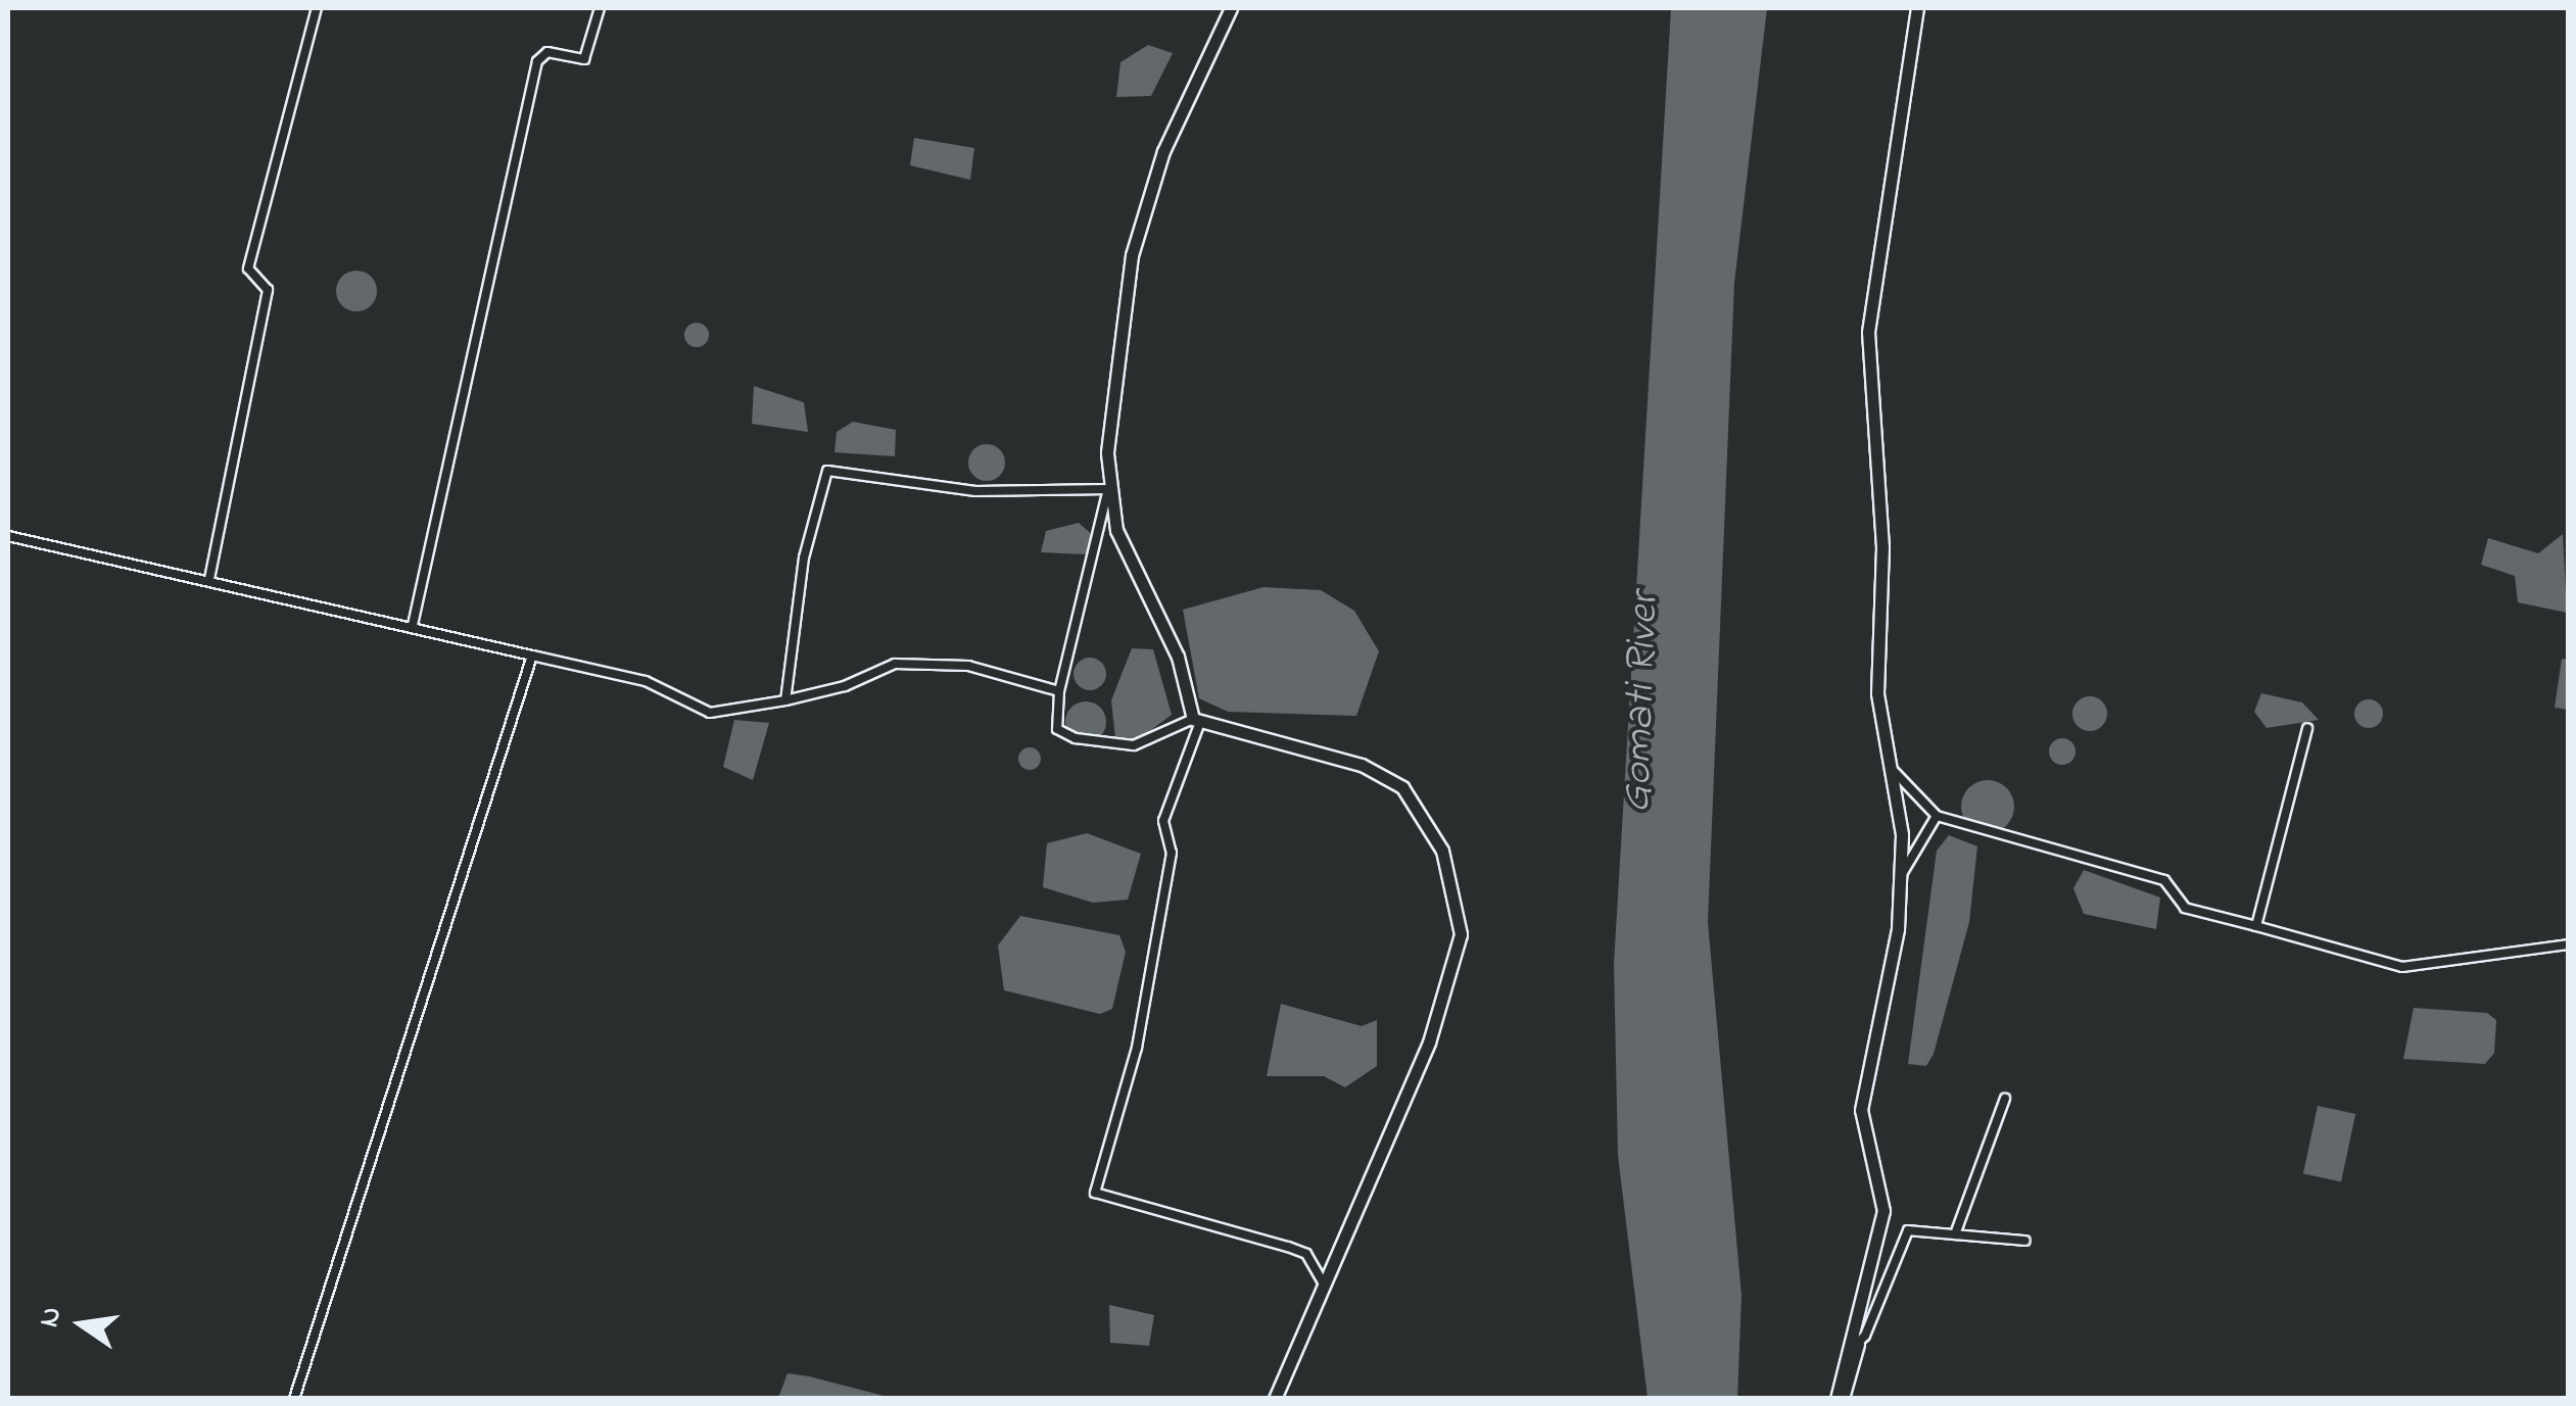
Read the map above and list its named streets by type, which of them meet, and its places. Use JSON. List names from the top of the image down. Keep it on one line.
{"water":["Gomati River"],"north":"left"}
